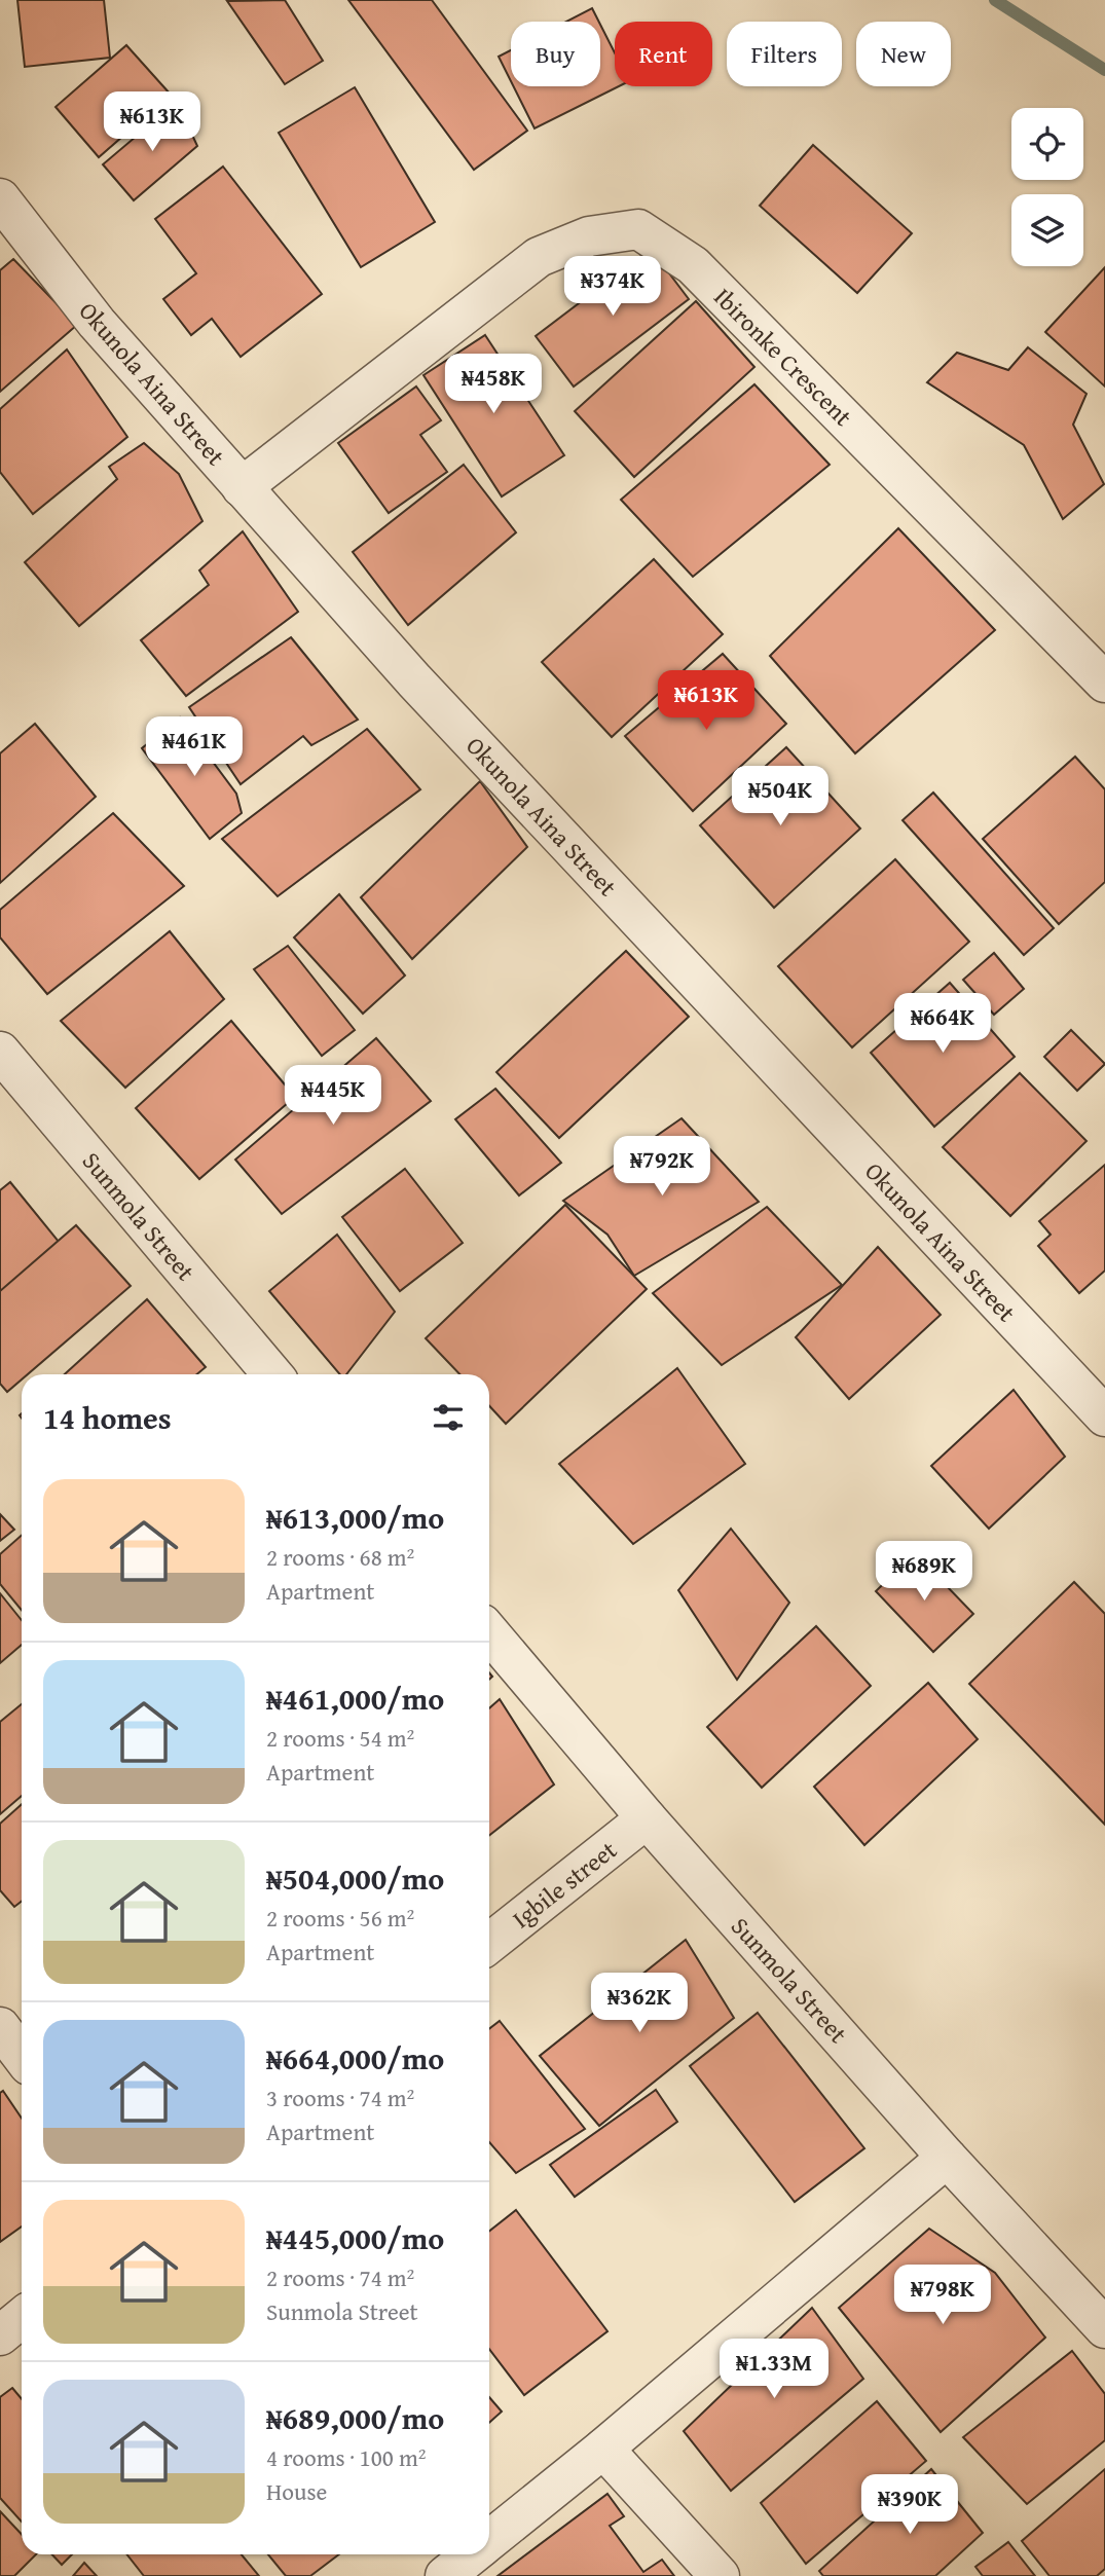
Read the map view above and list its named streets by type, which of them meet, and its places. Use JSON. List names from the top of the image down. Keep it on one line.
{"streets":{"street":["Ibironke Crescent","Okunola Aina Street","Sunmola Street","Igbile street"]},"crossings":[["Ibironke Crescent","Okunola Aina Street"],["Sunmola Street","Igbile street"]],"page":{"chip":["Buy","Rent","Filters","New"],"price":["₦613K","₦374K","₦458K","₦613K","₦461K","₦504K","₦664K","₦445K","₦792K","₦689K","₦362K","₦798K","₦1.33M","₦390K"],"heading":"14 homes","list":[{"name":"₦613,000/mo","note":"2 rooms · 68 m² · Apartment"},{"name":"₦461,000/mo","note":"2 rooms · 54 m² · Apartment"},{"name":"₦504,000/mo","note":"2 rooms · 56 m² · Apartment"},{"name":"₦664,000/mo","note":"3 rooms · 74 m² · Apartment"},{"name":"₦445,000/mo","note":"2 rooms · 74 m² · Sunmola Street"},{"name":"₦689,000/mo","note":"4 rooms · 100 m² · House"}]}}
